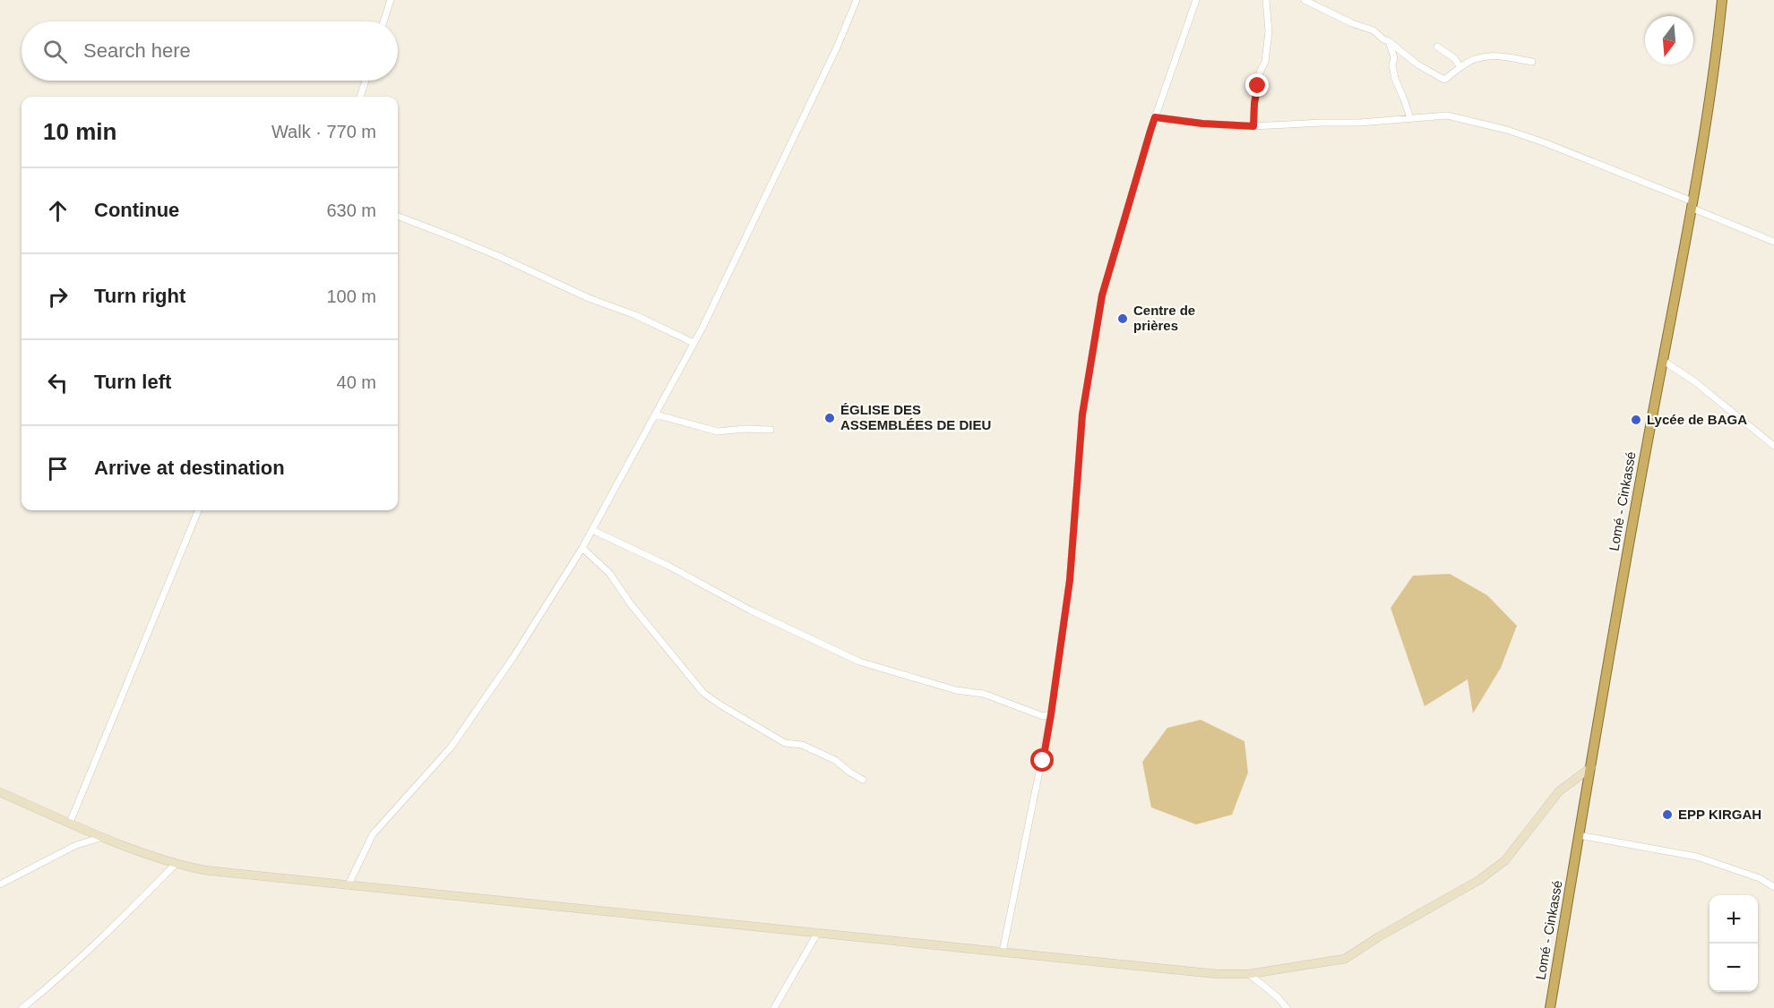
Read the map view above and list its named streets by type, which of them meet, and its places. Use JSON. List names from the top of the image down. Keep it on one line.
{"streets":{"highway":["Lomé - Cinkassé"]},"places":["Centre de prières","ÉGLISE DES ASSEMBLÉES DE DIEU","Lycée de BAGA","EPP KIRGAH"],"north":"bottom","page":{"search":"Search here","heading":["10 min","Walk · 770 m"],"list":[["Continue","630 m"],["Turn right","100 m"],["Turn left","40 m"],"Arrive at destination"],"map_buttons":["+","−"]}}
